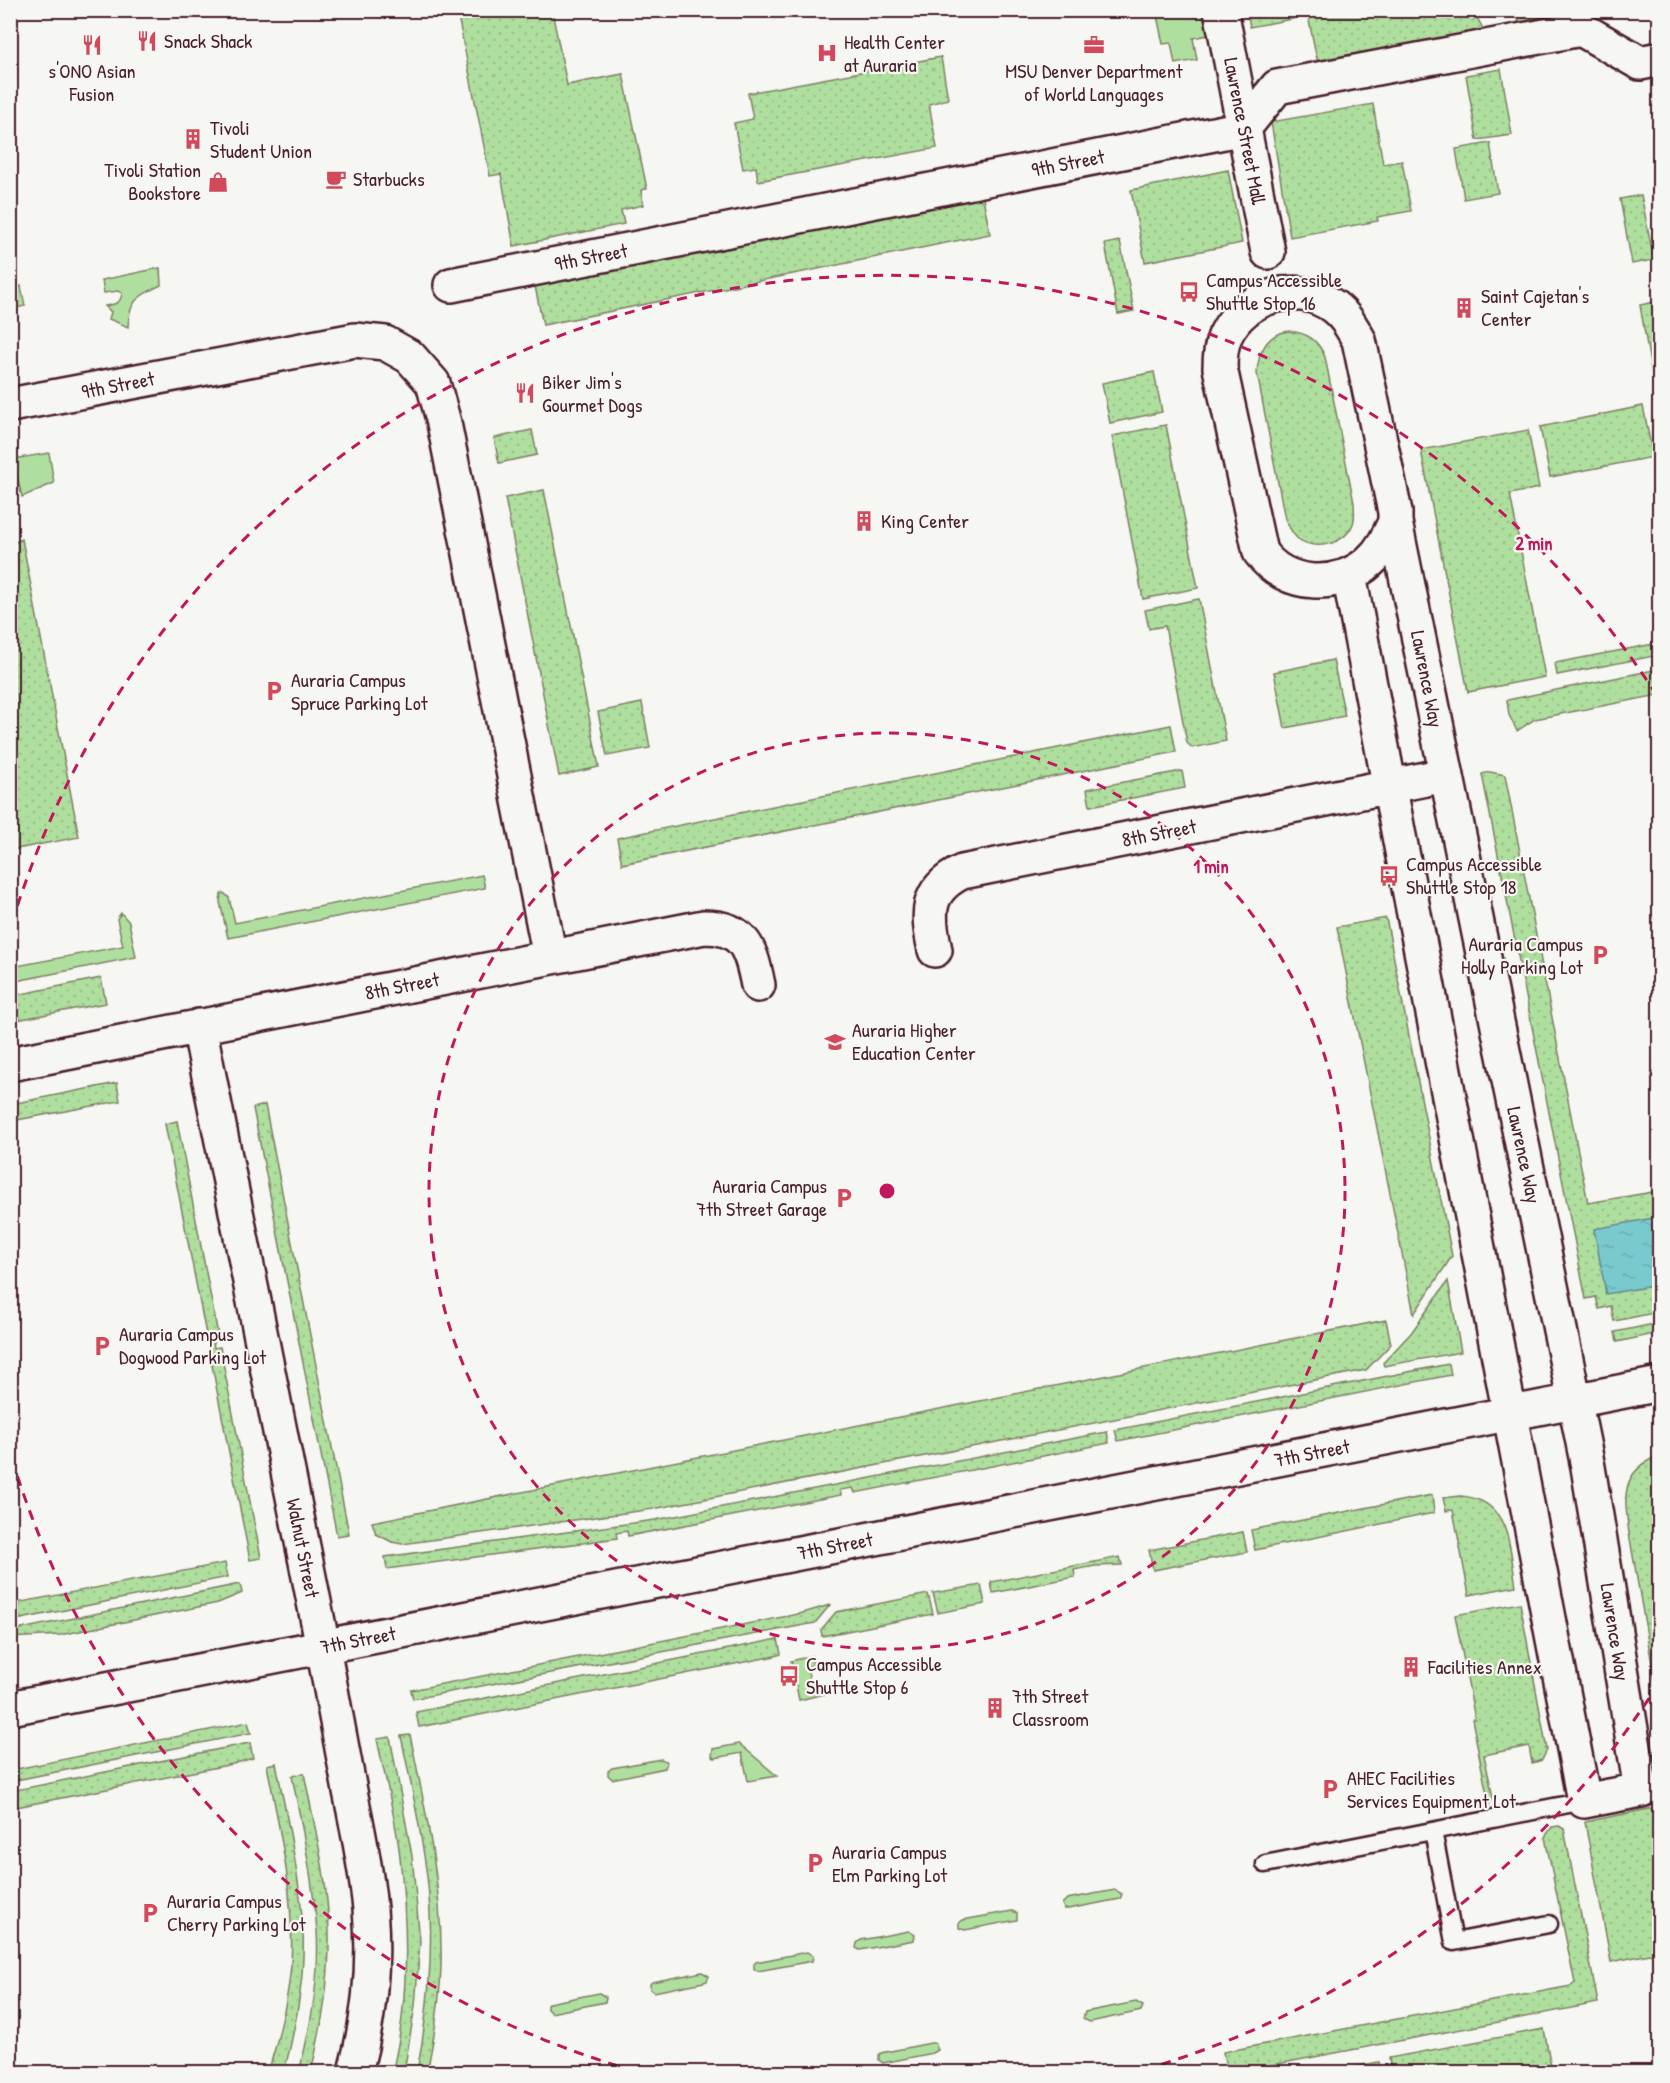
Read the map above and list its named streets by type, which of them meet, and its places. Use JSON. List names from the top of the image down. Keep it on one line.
{"streets":{"street":["Lawrence Street Mall","9th Street","Lawrence Way","8th Street","7th Street","Walnut Street"]},"crossings":[["Lawrence Street Mall","9th Street"],["9th Street","8th Street"],["Lawrence Way","8th Street"],["Lawrence Way","7th Street"],["8th Street","Walnut Street"],["7th Street","Walnut Street"]],"places":{"restaurant":["Snack Shack","s'ONO Asian Fusion","Biker Jim's Gourmet Dogs"],"office":["MSU Denver Department of World Languages"],"hospital":["Health Center at Auraria"],"building":["Tivoli Student Union","Saint Cajetan's Center","King Center","Facilities Annex","7th Street Classroom"],"cafe":["Starbucks"],"shop":["Tivoli Station Bookstore"],"bus stop":["Campus Accessible Shuttle Stop 16","Campus Accessible Shuttle Stop 18","Campus Accessible Shuttle Stop 6"],"parking":["Auraria Campus Spruce Parking Lot","Auraria Campus Holly Parking Lot","Auraria Campus 7th Street Garage","Auraria Campus Dogwood Parking Lot","AHEC Facilities Services Equipment Lot","Auraria Campus Elm Parking Lot","Auraria Campus Cherry Parking Lot"],"school or university":["Auraria Higher Education Center"]},"rings":["2 min","1 min"]}
